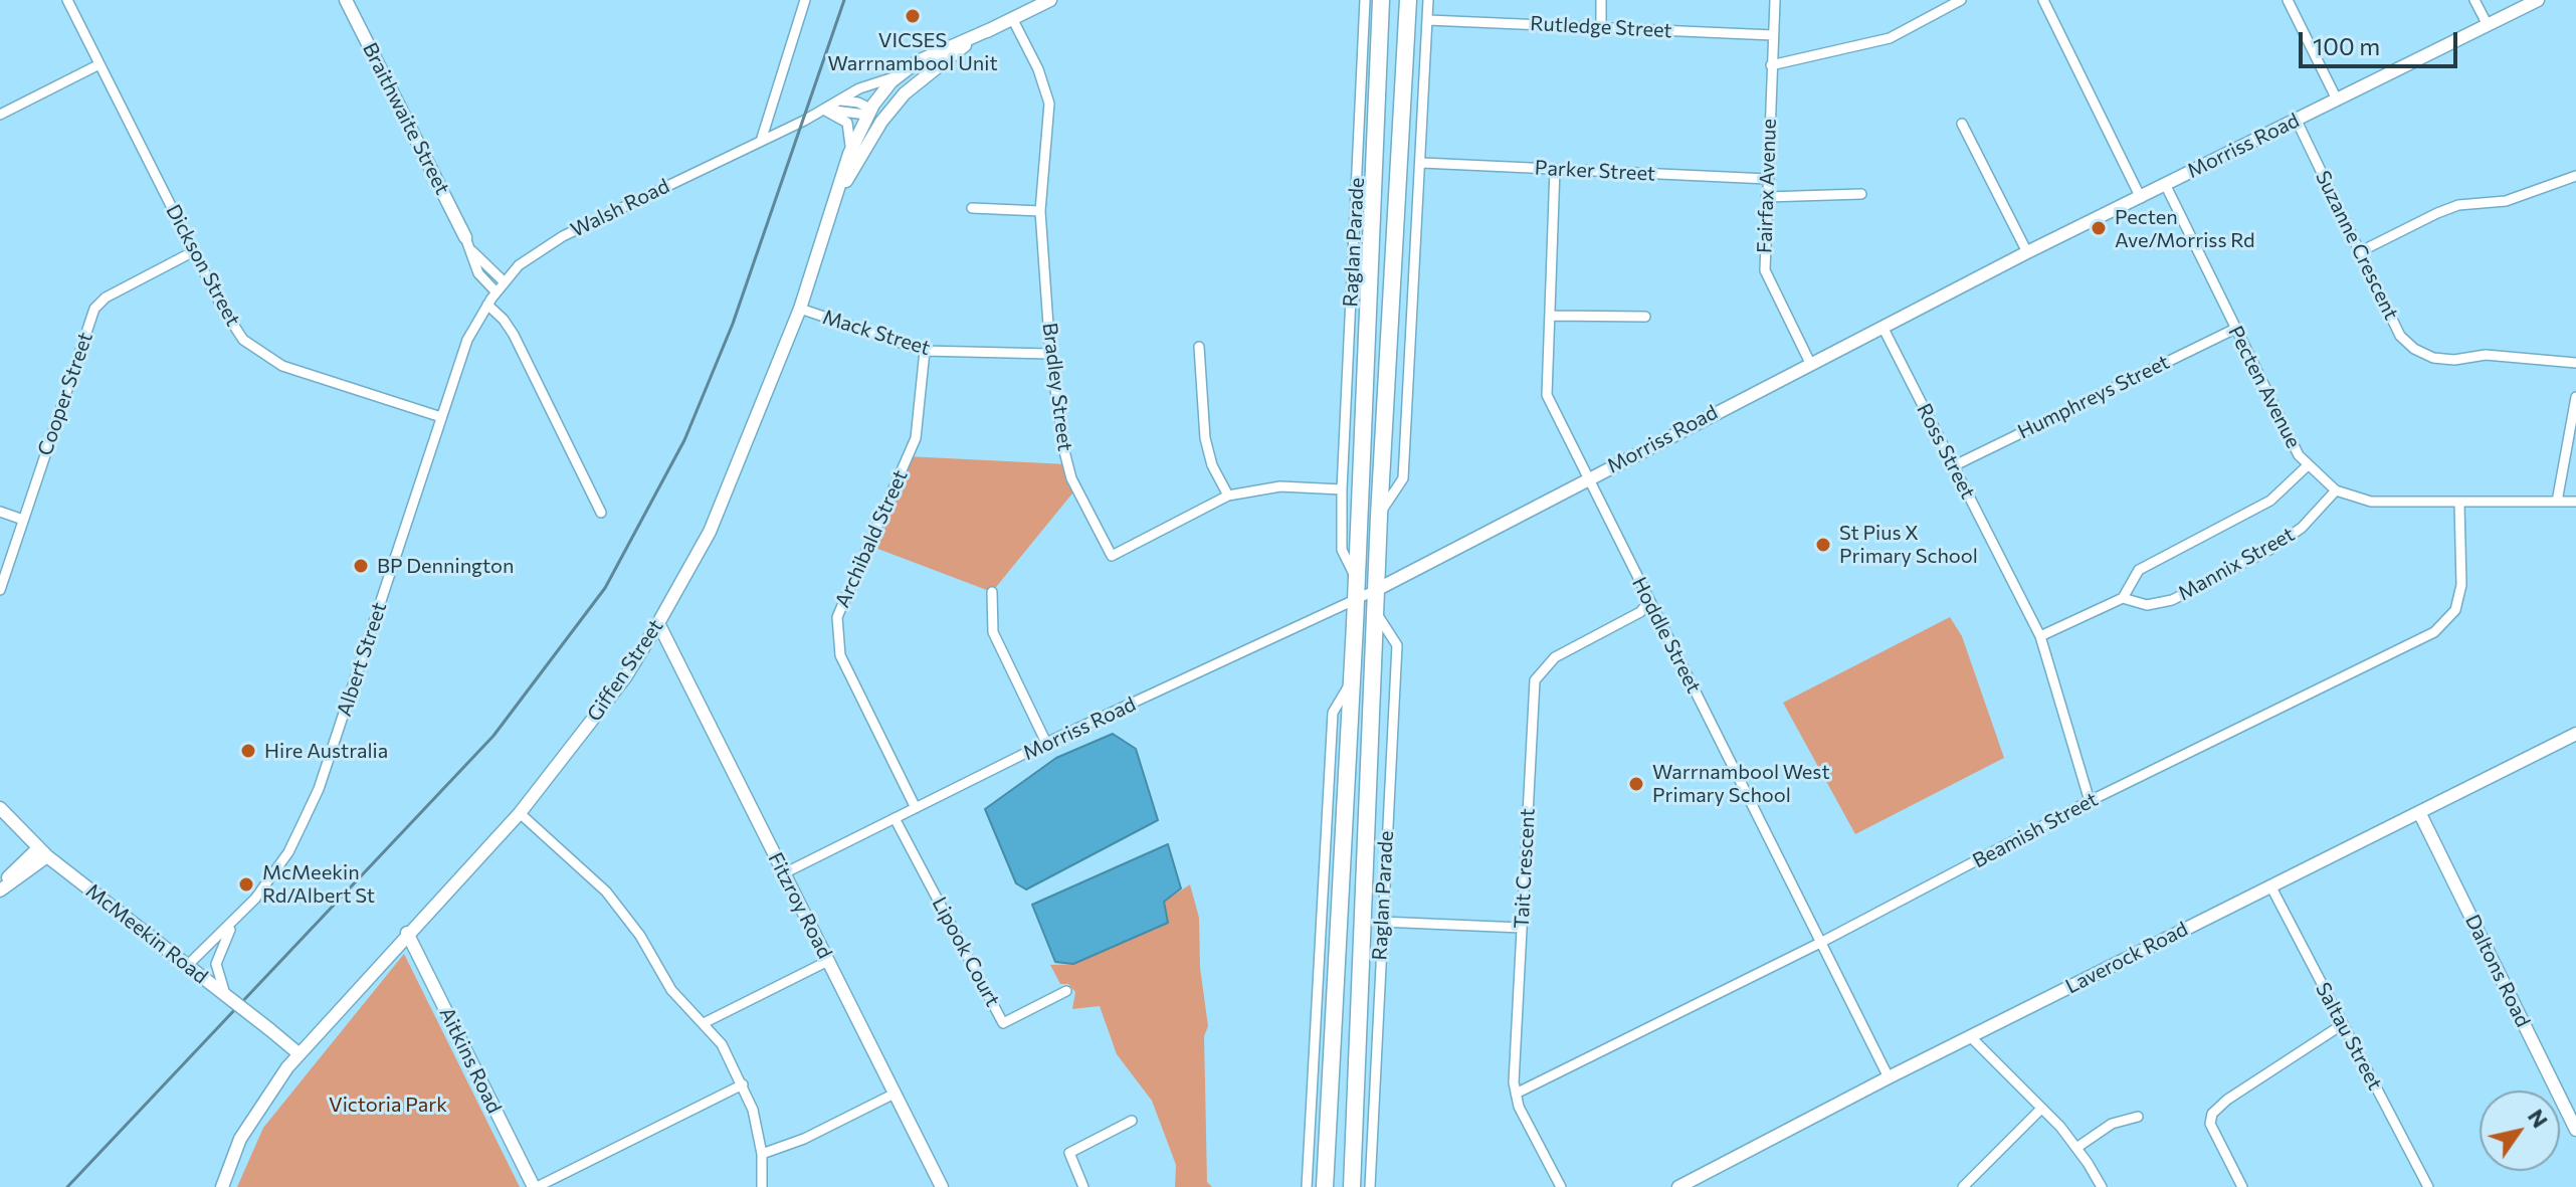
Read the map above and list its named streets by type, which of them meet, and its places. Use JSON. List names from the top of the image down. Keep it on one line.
{"streets":{"highway":["Raglan Parade"],"street":["Rutledge Street","Braithwaite Street","Morriss Road","Parker Street","Fairfax Avenue","Walsh Road","Suzanne Crescent","Dickson Street","Mack Street","Bradley Street","Pecten Avenue","Cooper Street","Humphreys Street","Ross Street","Archibald Street","Mannix Street","Hoddle Street","Albert Street","Giffen Street","Beamish Street","Tait Crescent","Fitzroy Road","McMeekin Road","Lipook Court","Laverock Road","Daltons Road","Saltau Street","Aitkins Road"]},"crossings":[["Rutledge Street","Fairfax Avenue"],["Braithwaite Street","Walsh Road"],["Braithwaite Street","Albert Street"],["Morriss Road","Fairfax Avenue"],["Morriss Road","Raglan Parade"],["Morriss Road","Suzanne Crescent"],["Morriss Road","Pecten Avenue"],["Morriss Road","Ross Street"],["Morriss Road","Archibald Street"],["Morriss Road","Hoddle Street"],["Morriss Road","Fitzroy Road"],["Morriss Road","Lipook Court"],["Parker Street","Fairfax Avenue"],["Parker Street","Hoddle Street"],["Walsh Road","Bradley Street"],["Walsh Road","Albert Street"],["Walsh Road","Giffen Street"],["Raglan Parade","Bradley Street"],["Dickson Street","Cooper Street"],["Dickson Street","Albert Street"],["Mack Street","Bradley Street"],["Mack Street","Archibald Street"],["Mack Street","Giffen Street"],["Pecten Avenue","Humphreys Street"],["Pecten Avenue","Mannix Street"],["Pecten Avenue","Beamish Street"],["Humphreys Street","Ross Street"],["Ross Street","Mannix Street"],["Ross Street","Beamish Street"],["Hoddle Street","Beamish Street"],["Hoddle Street","Tait Crescent"],["Hoddle Street","Laverock Road"],["Albert Street","McMeekin Road"],["Giffen Street","Fitzroy Road"],["Giffen Street","McMeekin Road"],["Giffen Street","Aitkins Road"],["Beamish Street","Tait Crescent"],["Laverock Road","Daltons Road"],["Laverock Road","Saltau Street"]],"parks":["Victoria Park"],"places":["VICSES Warrnambool Unit","Pecten Ave/Morriss Rd","St Pius X Primary School","BP Dennington","Hire Australia","Warrnambool West Primary School","McMeekin Rd/Albert St"],"scale_bar":"100 m","north":"top right"}
